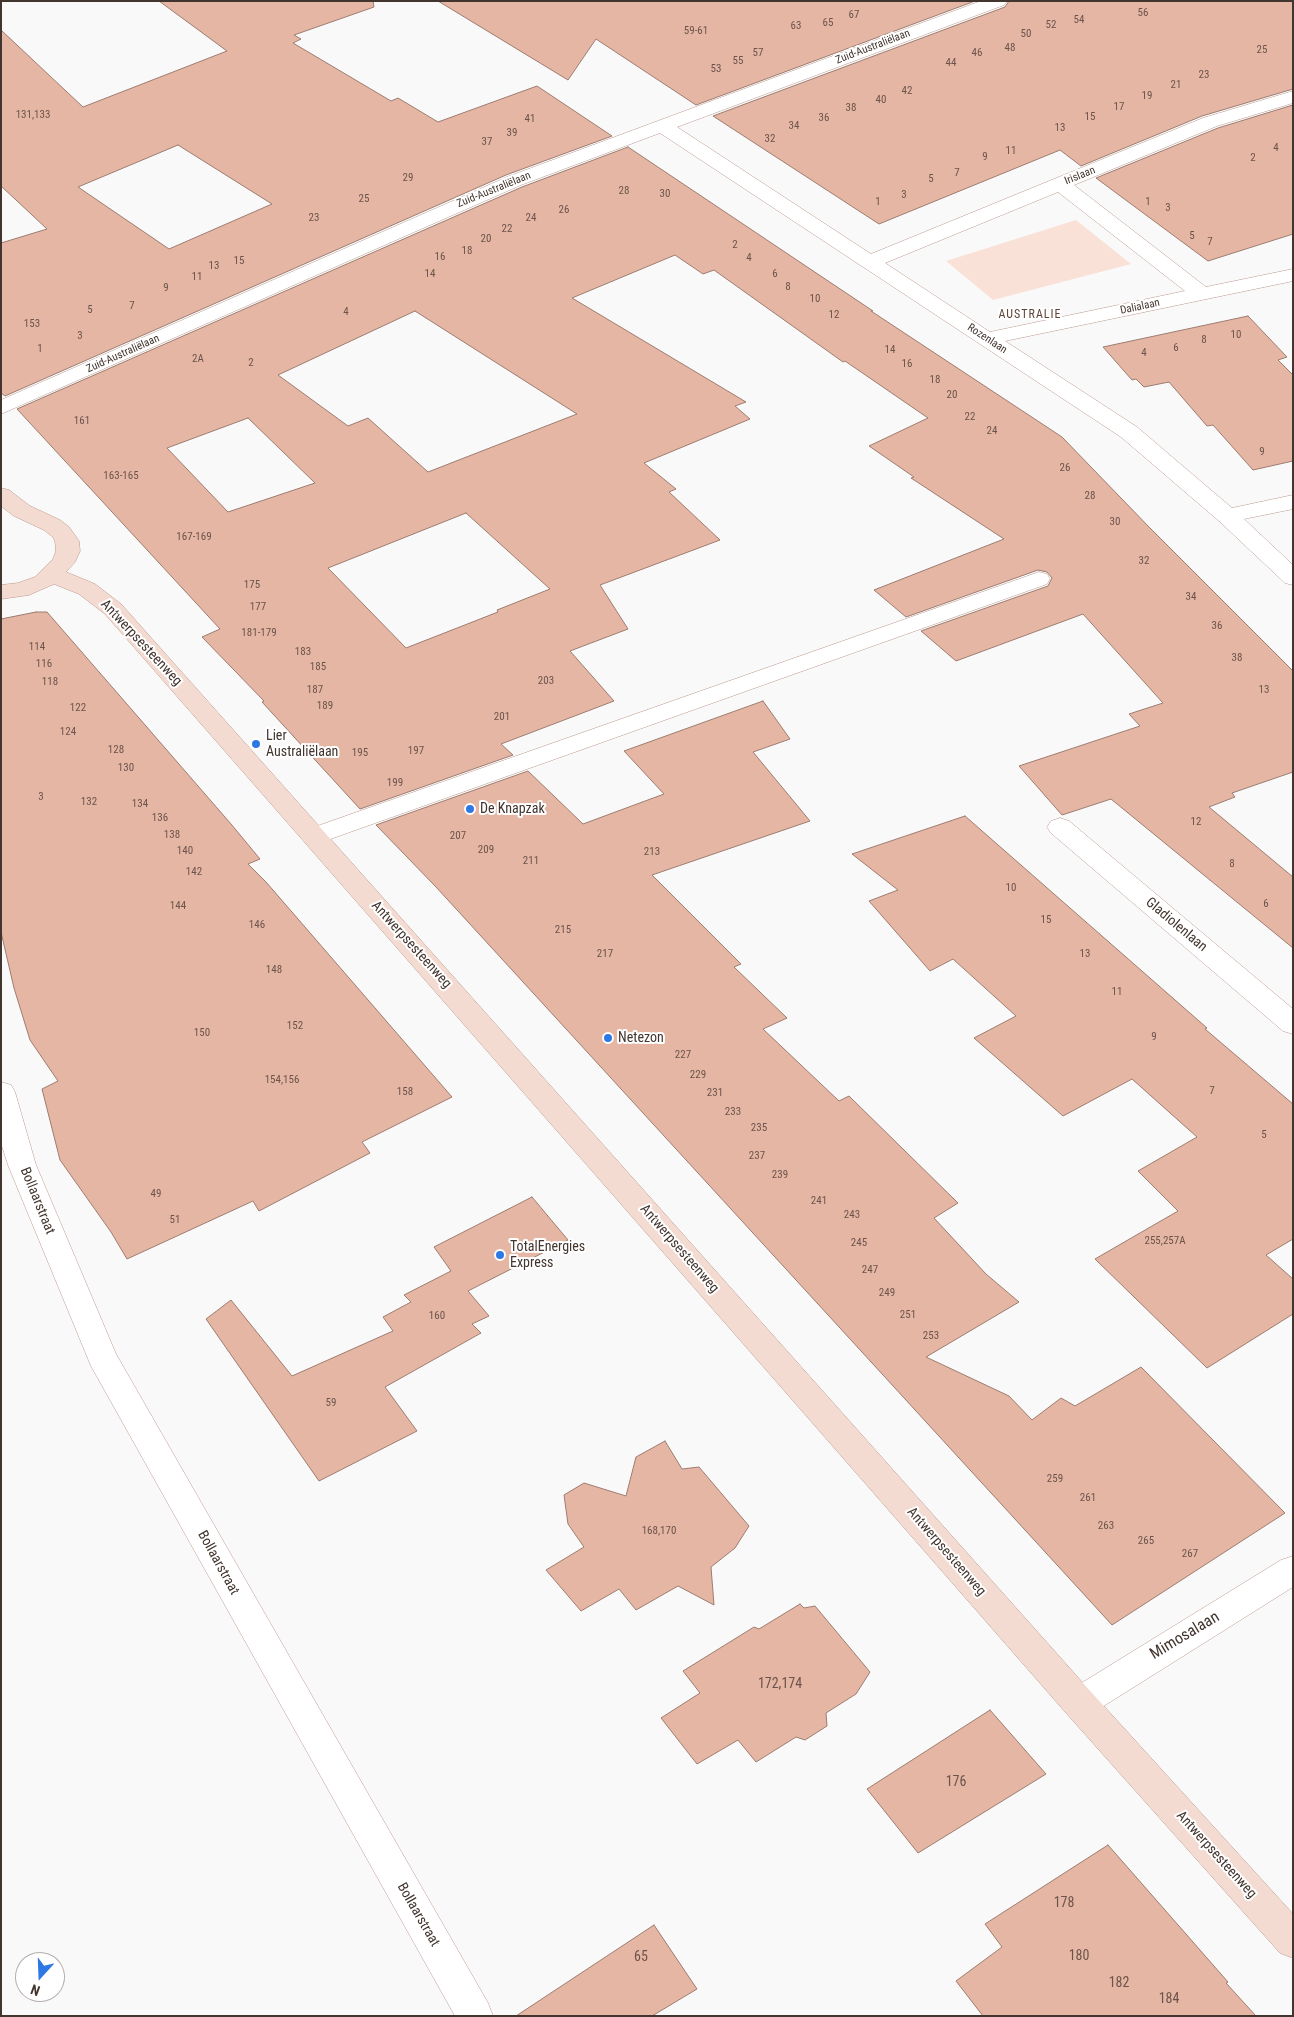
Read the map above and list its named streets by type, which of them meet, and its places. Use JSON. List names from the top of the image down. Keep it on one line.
{"streets":{"street":["Zuid-Australiëlaan","Irislaan","Dalialaan","Rozenlaan","Antwerpsesteenweg","Gladiolenlaan","Bollaarstraat","Mimosalaan"]},"crossings":[["Zuid-Australiëlaan","Rozenlaan"],["Irislaan","Rozenlaan"],["Dalialaan","Rozenlaan"],["Antwerpsesteenweg","Mimosalaan"]],"districts":["AUSTRALIE"],"places":["Lier Australiëlaan","De Knapzak","Netezon","TotalEnergies Express"],"house_numbers":["56","67","54","65","52","63","59-61","50","48","25","57","46","55","44","53","23","21","42","19","40","17","38","131,133","15","36","41","34","13","39","32","37","4","11","9","2","7","29","5","28","30","3","25","1","1","3","26","23","24","22","5","20","7","2","18","16","4","15","13","14","6","11","8","9","10","7","5","4","12","153","10","3","8","6","1","14","4","2A","2","16","18","20","22","161","24","9","26","163-165","28","30","167-169","32","175","34","177","36","181-179","114","183","38","116","185","203","118","187","13","189","122","201","124","128","197","195","130","199","3","132","134","136","12","138","207","209","140","213","211","8","142","10","6","144","15","146","215","217","13","148","11","152","150","9","227","229","154,156","7","158","231","233","235","5","237","239","49","241","243","51","255,257A","245","247","249","251","160","253","59","259","261","263","168,170","265","267","172,174","176","178","180","65","182","184"],"north":"bottom"}
